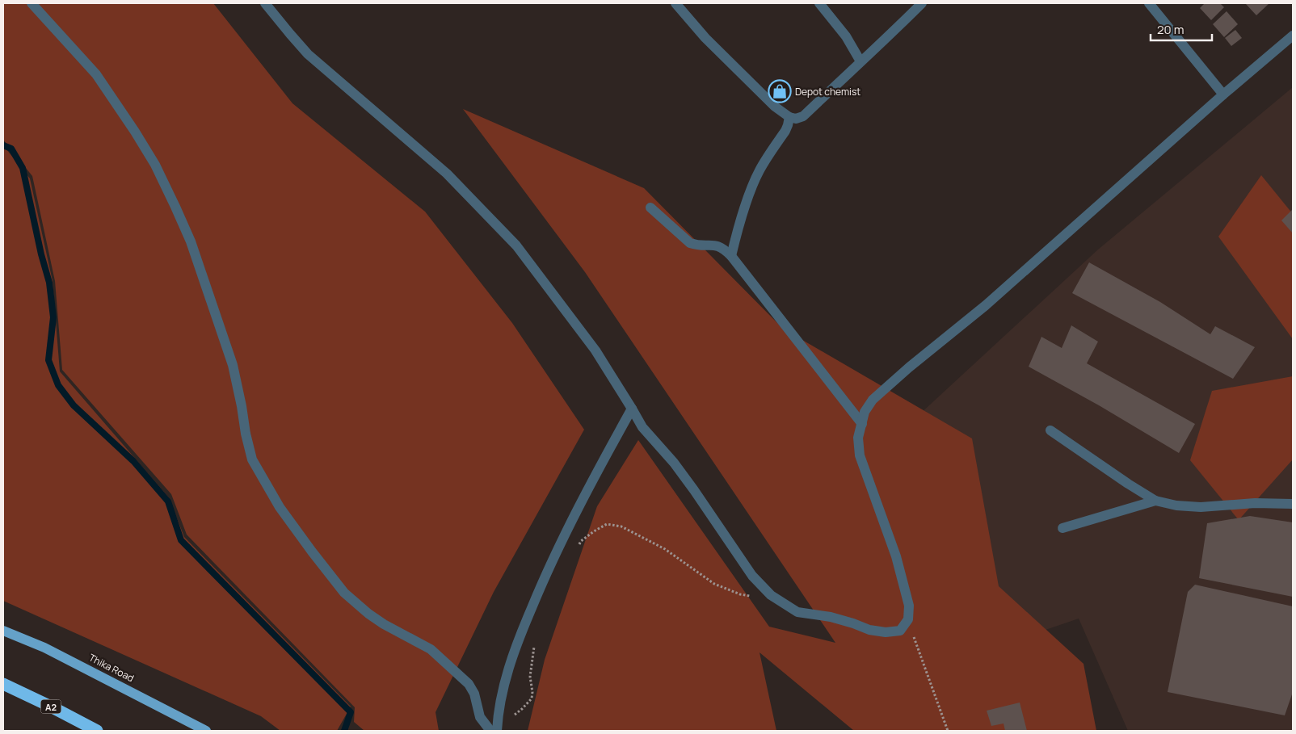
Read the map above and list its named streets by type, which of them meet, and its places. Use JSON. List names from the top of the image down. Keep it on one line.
{"streets":{"highway":["A2"],"main road":["Thika Road"]},"places":{"shop":["Depot chemist"]},"scale_bar":"20 m"}
